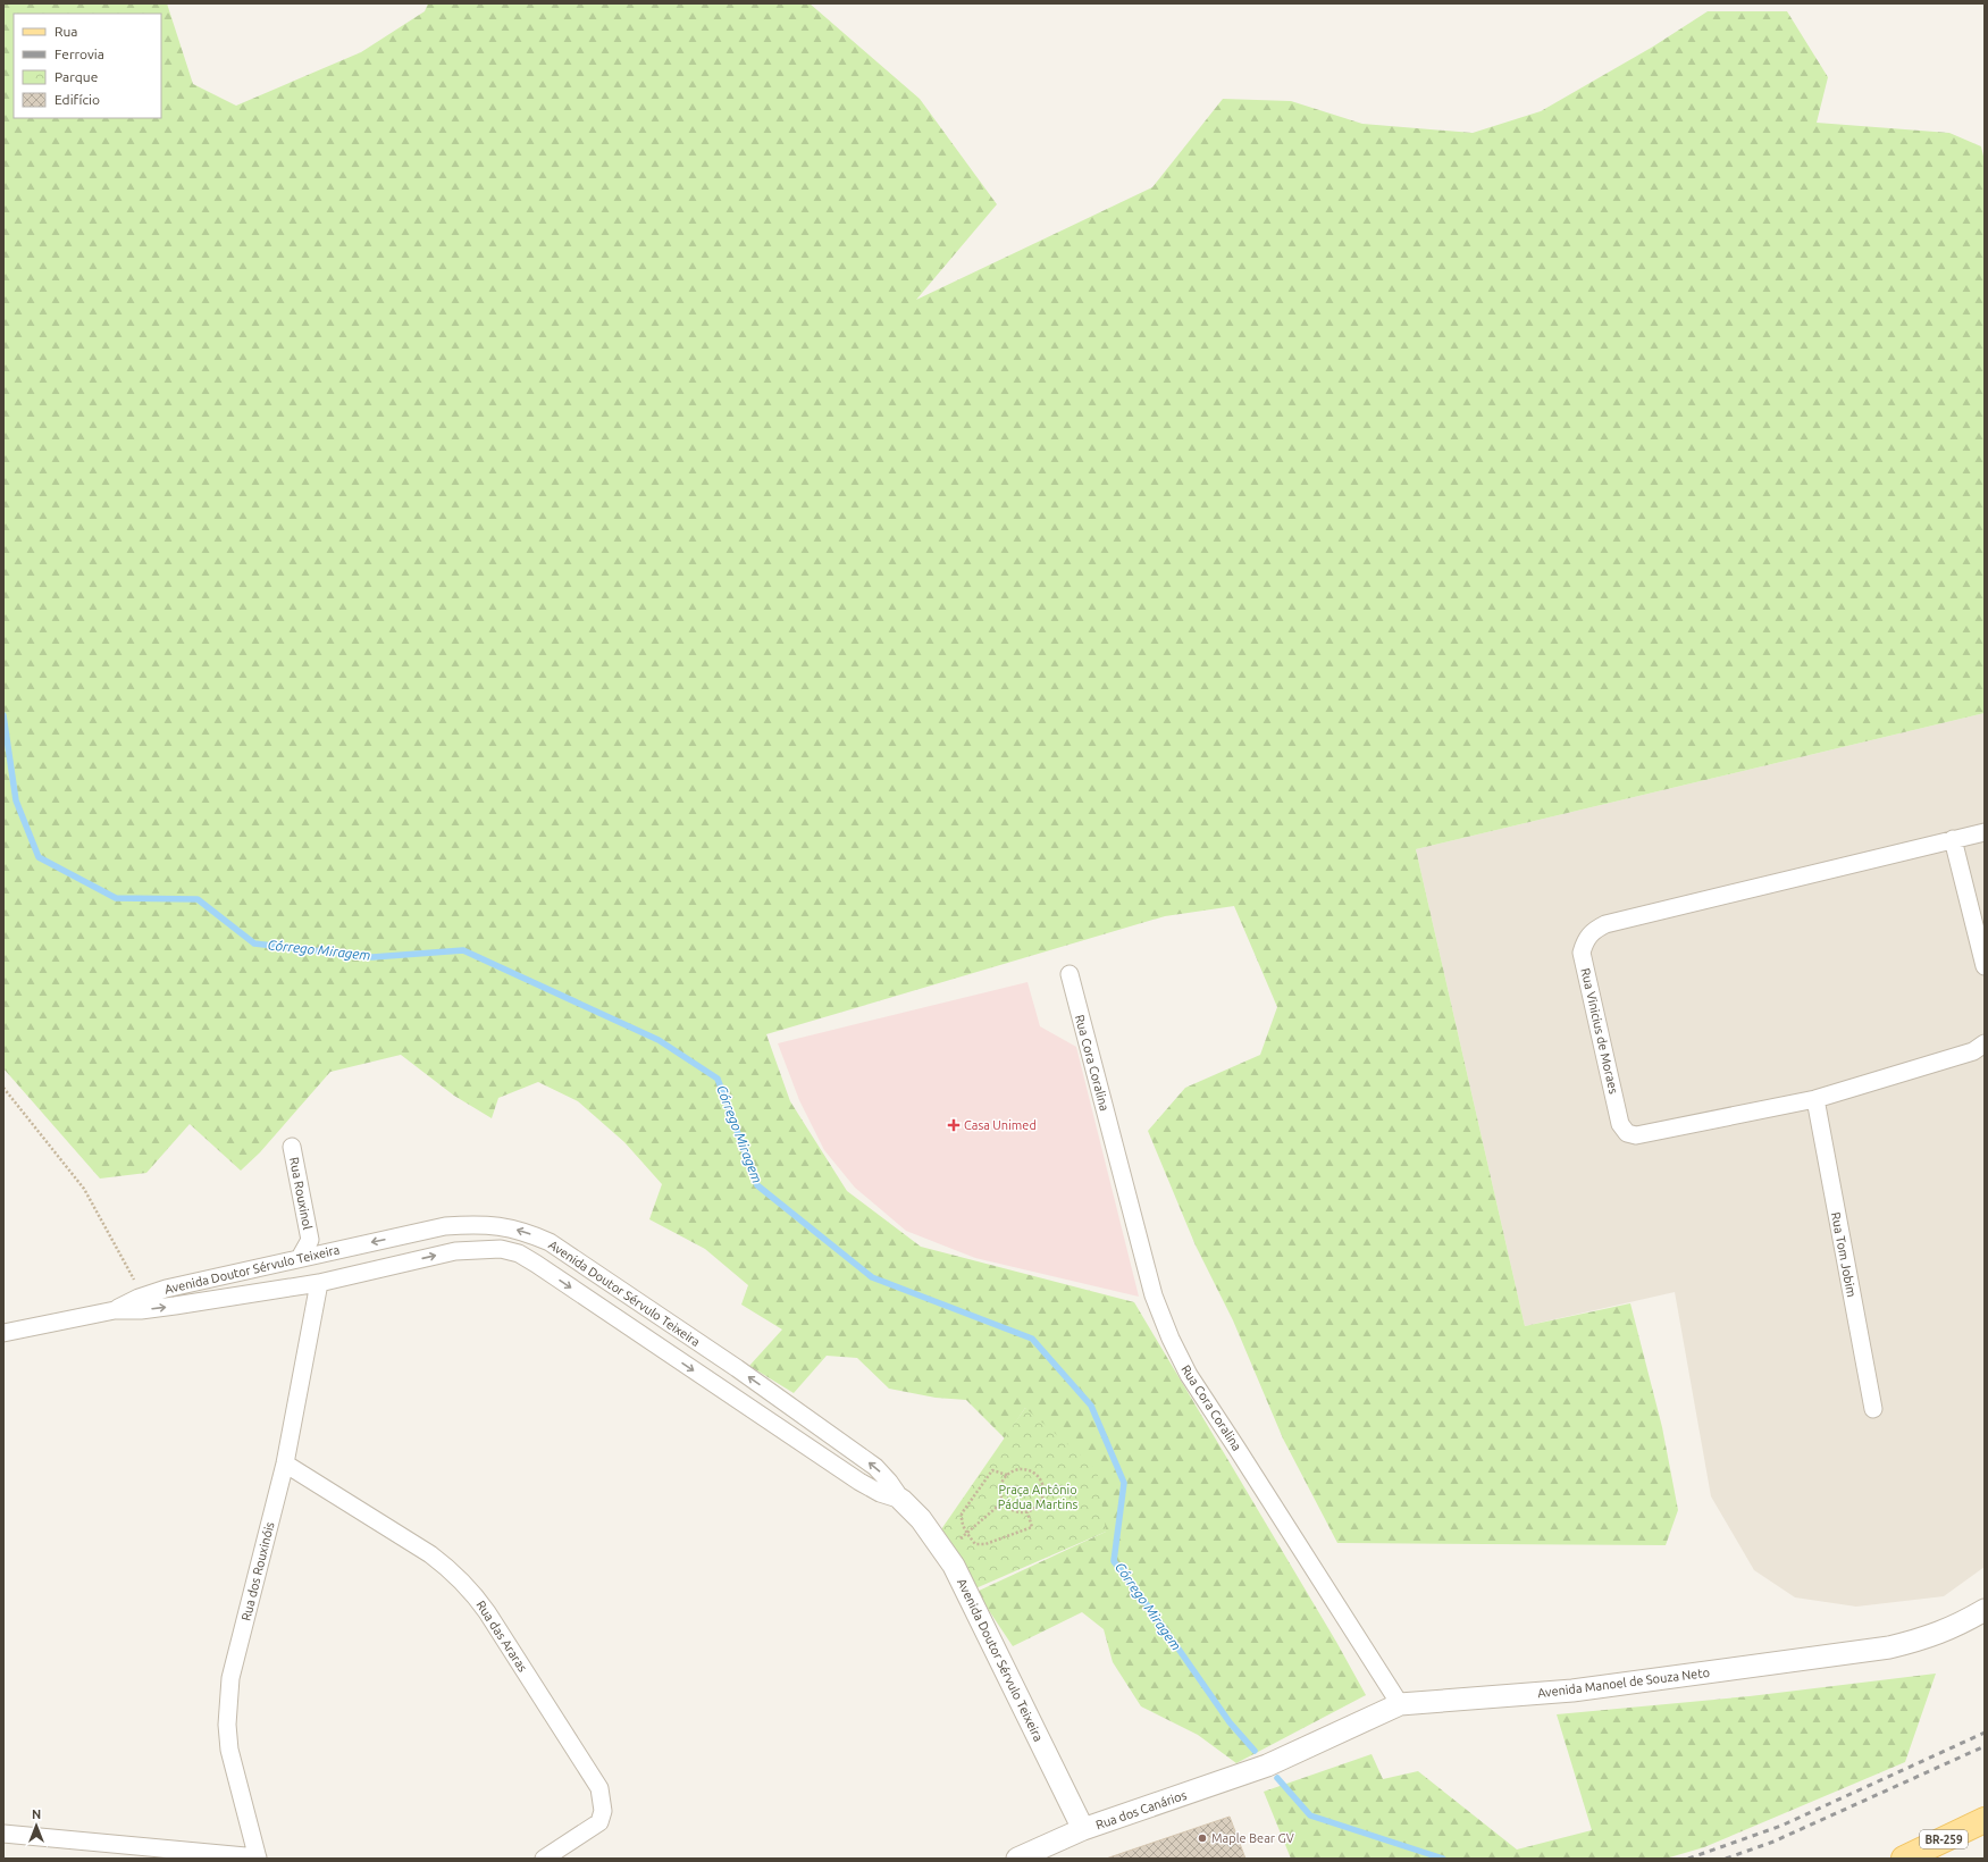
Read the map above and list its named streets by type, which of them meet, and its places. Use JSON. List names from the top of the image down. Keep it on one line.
{"streets":{"main road":["BR-259"],"street":["Rua Vinicius de Moraes","Rua Cora Coralina","Rua Rouxinol","Rua Tom Jobim","Avenida Doutor Sérvulo Teixeira","Rua dos Rouxinóis","Rua das Araras","Avenida Manoel de Souza Neto","Rua dos Canários"]},"crossings":[["Rua Vinicius de Moraes","Rua Tom Jobim"],["Rua Cora Coralina","Avenida Manoel de Souza Neto"],["Rua Rouxinol","Avenida Doutor Sérvulo Teixeira"],["Avenida Doutor Sérvulo Teixeira","Rua dos Rouxinóis"],["Avenida Doutor Sérvulo Teixeira","Rua dos Canários"],["Rua dos Rouxinóis","Rua das Araras"],["Avenida Manoel de Souza Neto","Rua dos Canários"]],"water":["Córrego Miragem"],"parks":["Praça Antônio Pádua Martins"],"places":{"health":["Casa Unimed"],"other":["Maple Bear GV"]},"legend":["Rua","Ferrovia","Parque","Edifício"],"north":"top"}
